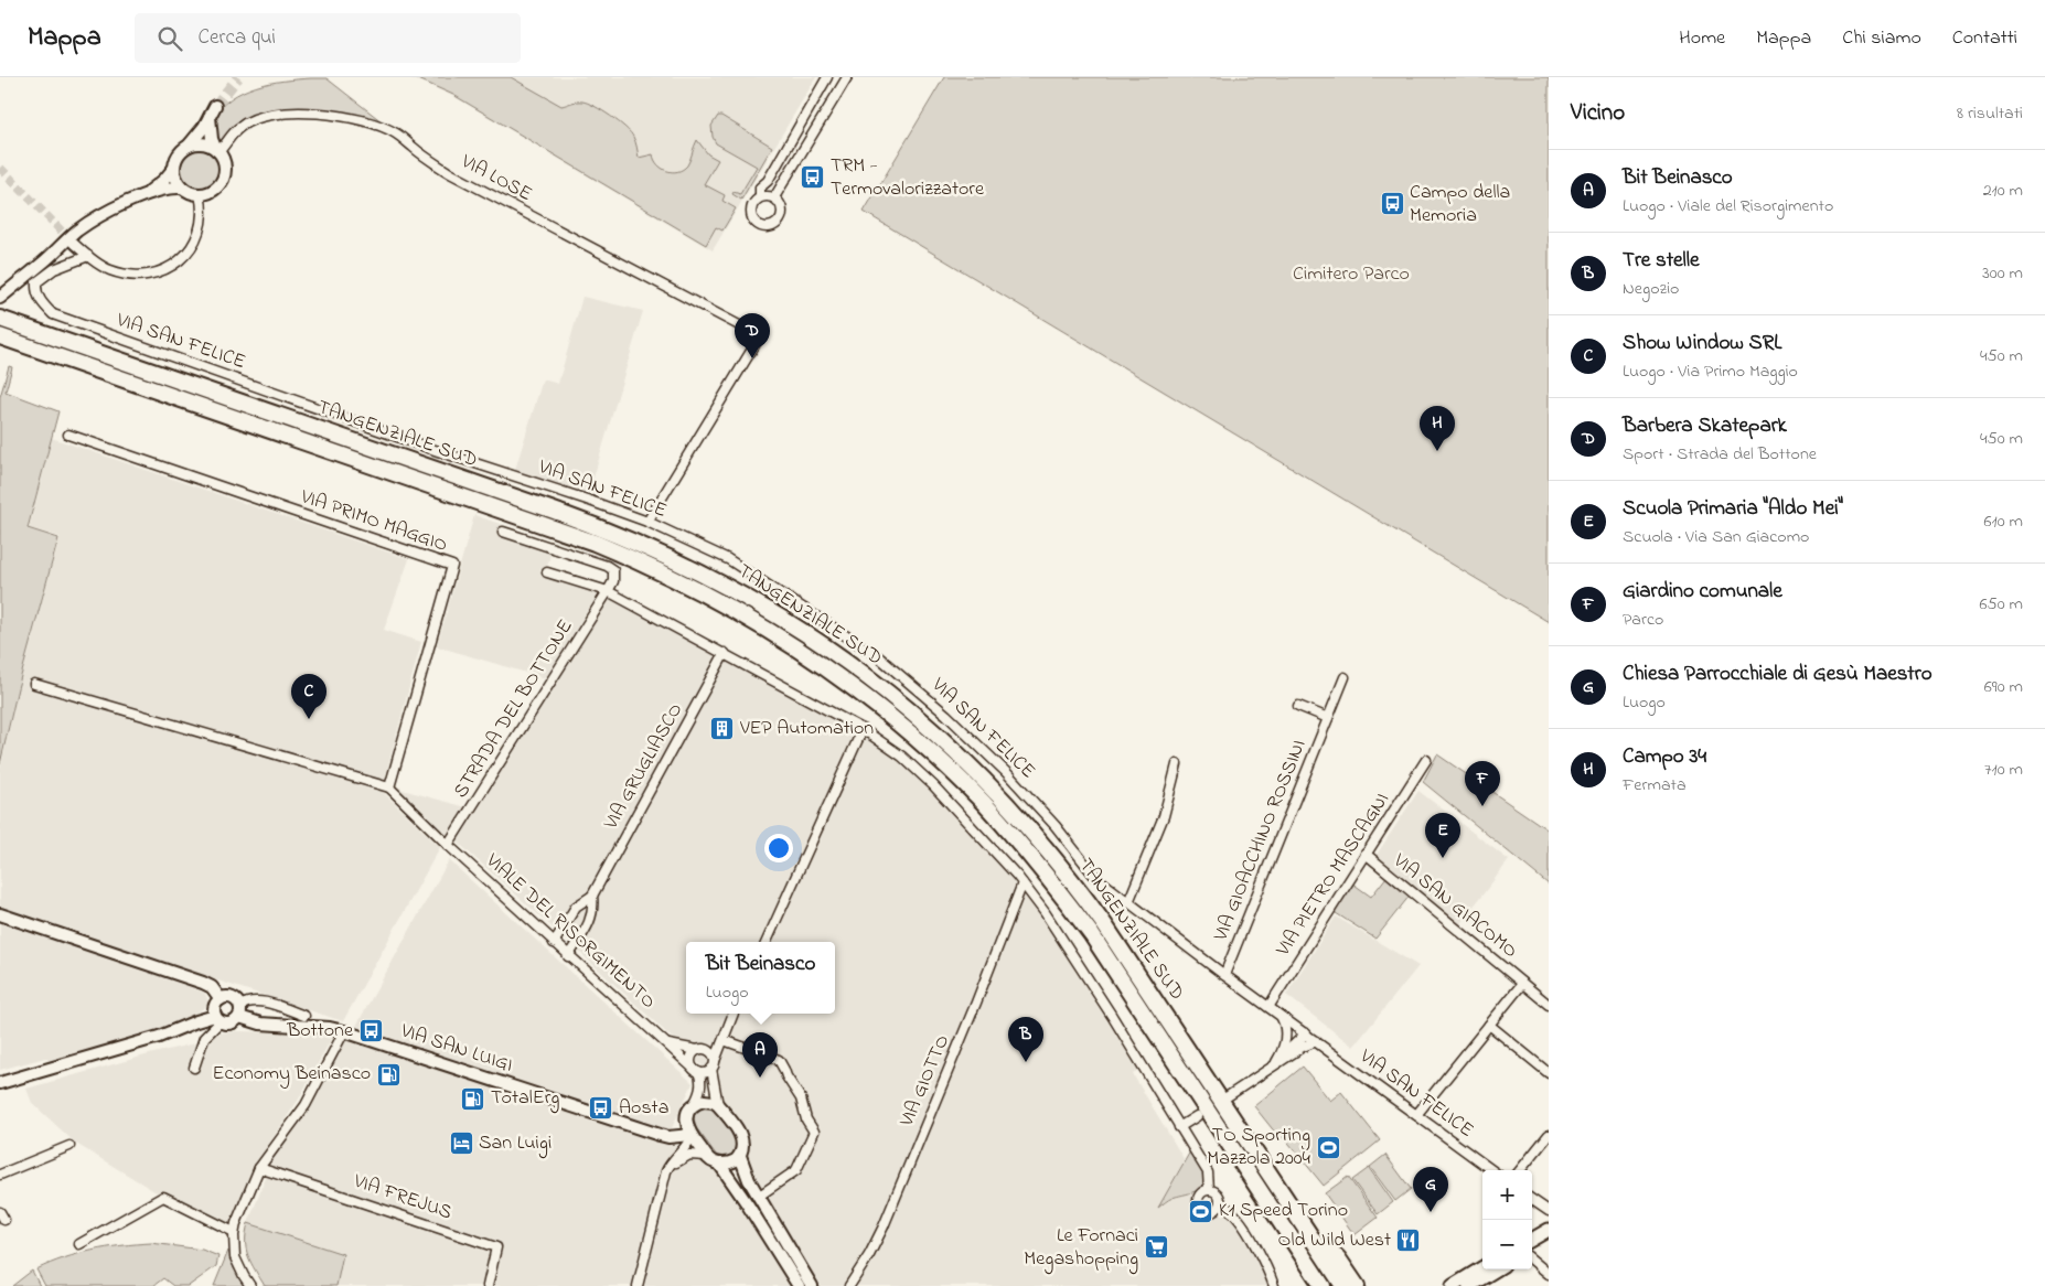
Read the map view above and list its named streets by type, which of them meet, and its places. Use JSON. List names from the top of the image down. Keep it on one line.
{"streets":{"highway":["TANGENZIALE SUD"],"street":["VIA LOSE","VIA SAN FELICE","VIA PRIMO MAGGIO","STRADA DEL BOTTONE","VIA GRUGLIASCO","VIA GIOACCHINO ROSSINI","VIA PIETRO MASCAGNI","VIA SAN GIACOMO","VIALE DEL RISORGIMENTO","VIA SAN LUIGI","VIA GIOTTO","VIA FREJUS"]},"crossings":[["VIA LOSE","VIA SAN FELICE"],["VIA SAN FELICE","VIA GIOACCHINO ROSSINI"],["VIA SAN FELICE","VIA PIETRO MASCAGNI"],["STRADA DEL BOTTONE","VIALE DEL RISORGIMENTO"],["VIA GRUGLIASCO","VIALE DEL RISORGIMENTO"],["VIA PIETRO MASCAGNI","VIA SAN GIACOMO"]],"parks":["Cimitero Parco"],"places":{"bus stop":["TRM - Termovalorizzatore","Campo della Memoria","Bottone","Aosta"],"building":["VEP Automation"],"fuel station":["Economy Beinasco","TotalErg"],"hotel":["San Luigi"],"sports":["TO Sporting Mazzola 2004","K1 Speed Torino"],"restaurant":["Old Wild West"],"supermarket":["Le Fornaci Megashopping"]},"page":{"header":"Mappa","search":"Cerca qui","nav":["Home","Mappa","Chi siamo","Contatti"],"heading":["Vicino","8 risultati"],"list":[{"mark":"A","name":"Bit Beinasco","note":"Luogo · Viale del Risorgimento","value":"210 m"},{"mark":"B","name":"Tre stelle","note":"Negozio","value":"300 m"},{"mark":"C","name":"Show Window SRL","note":"Luogo · Via Primo Maggio","value":"450 m"},{"mark":"D","name":"Barbera Skatepark","note":"Sport · Strada del Bottone","value":"450 m"},{"mark":"E","name":"Scuola Primaria \"Aldo Mei\"","note":"Scuola · Via San Giacomo","value":"610 m"},{"mark":"F","name":"Giardino comunale","note":"Parco","value":"650 m"},{"mark":"G","name":"Chiesa Parrocchiale di Gesù Maestro","note":"Luogo","value":"690 m"},{"mark":"H","name":"Campo 34","note":"Fermata","value":"710 m"}],"pins":["D","H","C","F","E","B","A","G"],"popup":["Bit Beinasco","Luogo"],"map_buttons":["+","−"]}}
